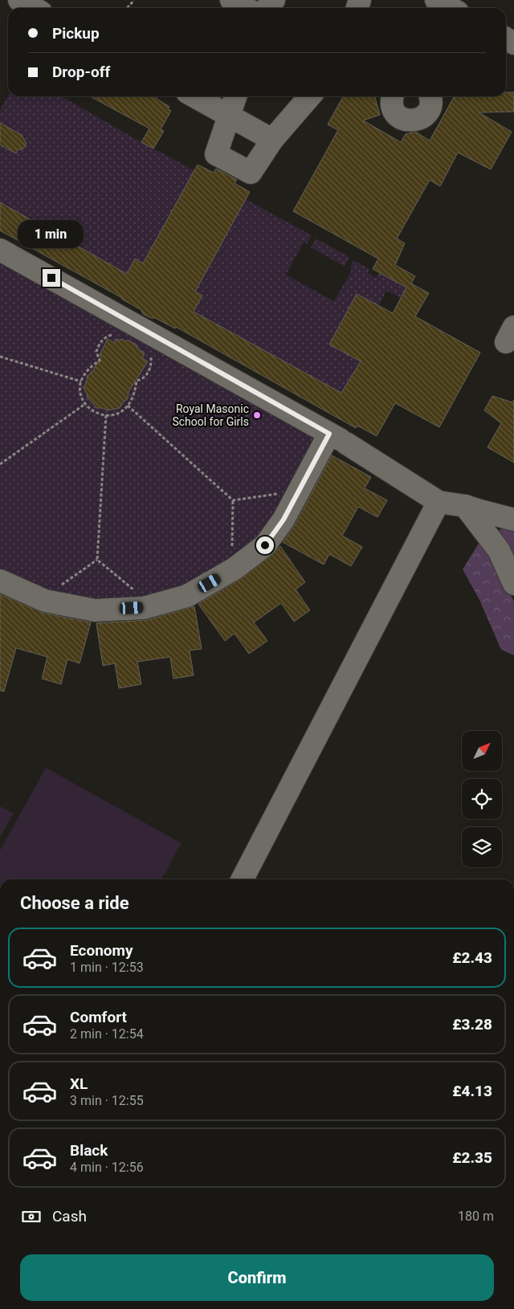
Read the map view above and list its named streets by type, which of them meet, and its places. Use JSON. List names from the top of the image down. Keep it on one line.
{"places":["Royal Masonic School for Girls"],"north":"top right","page":{"banner":["Pickup","Drop-off"],"bubble":"1 min","heading":"Choose a ride","list":[{"name":"Economy","note":"1 min · 12:53","value":"£2.43"},{"name":"Comfort","note":"2 min · 12:54","value":"£3.28"},{"name":"XL","note":"3 min · 12:55","value":"£4.13"},{"name":"Black","note":"4 min · 12:56","value":"£2.35"}],"pay":["Cash","180 m"],"buttons":"Confirm"}}
